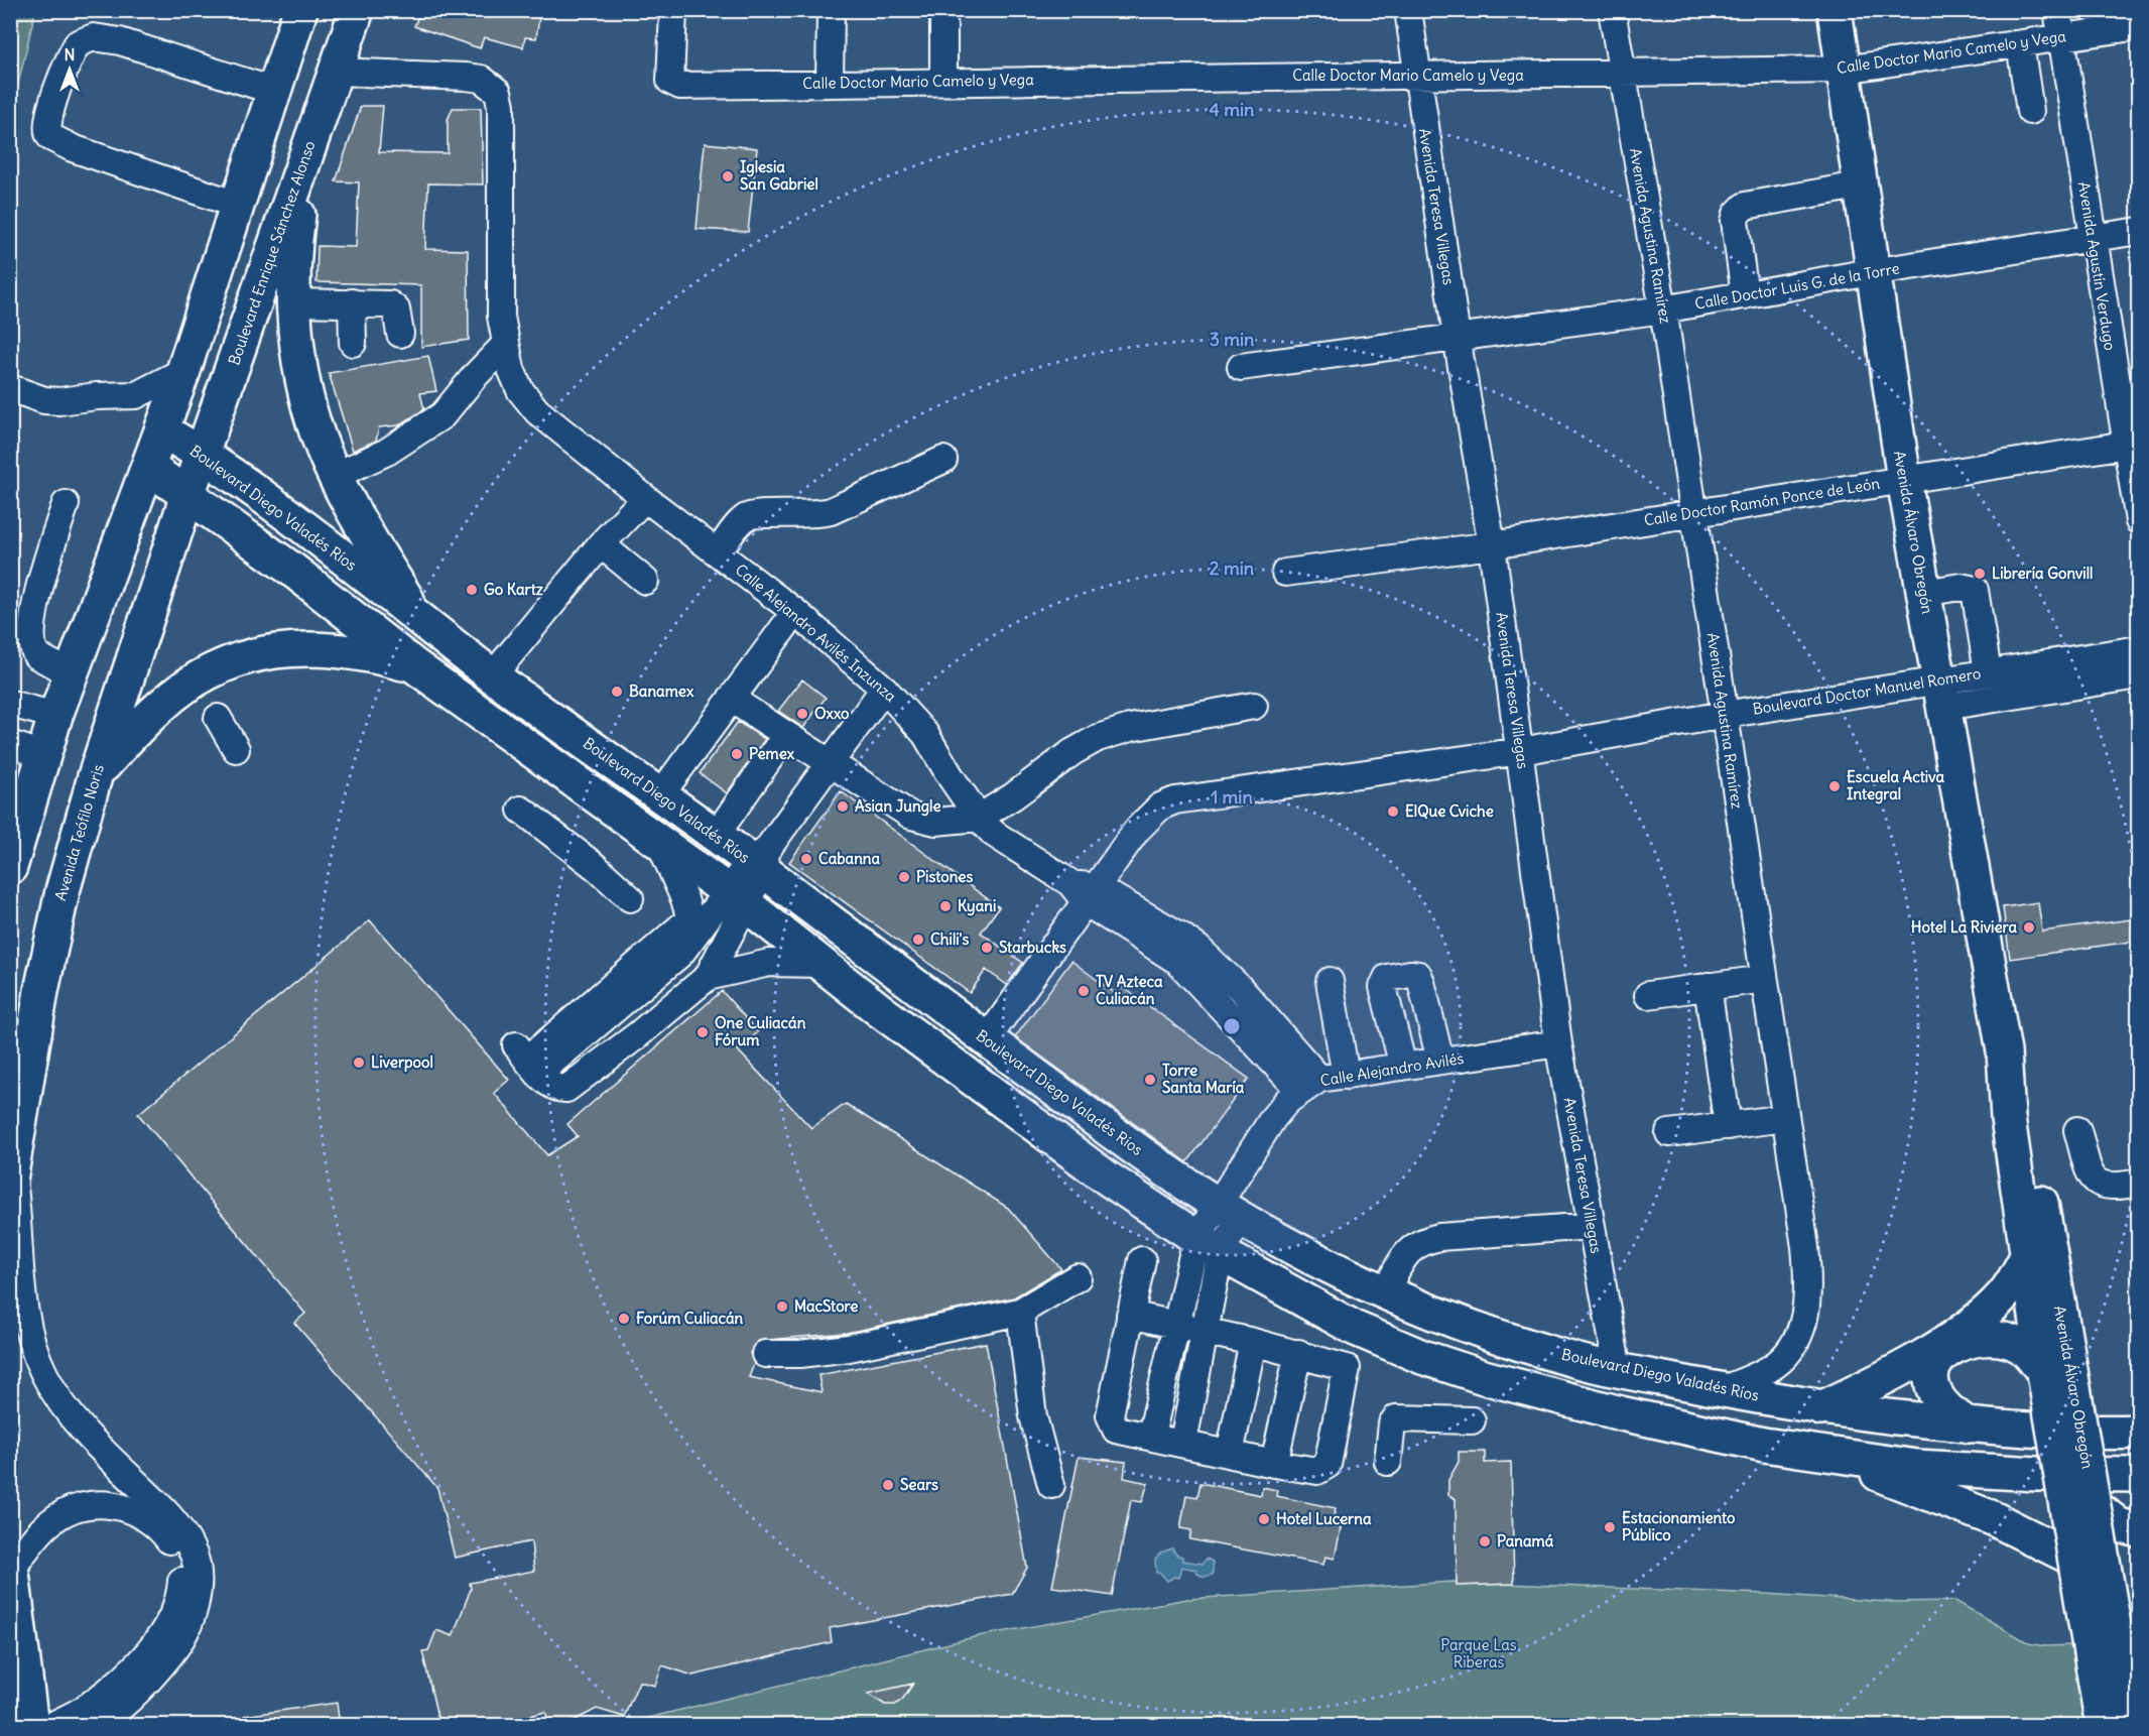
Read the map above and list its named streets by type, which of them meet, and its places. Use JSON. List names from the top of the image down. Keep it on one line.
{"streets":{"main road":["Boulevard Enrique Sánchez Alonso","Boulevard Diego Valadés Ríos","Avenida Álvaro Obregón","Avenida Teófilo Noris"],"street":["Calle Doctor Mario Camelo y Vega","Avenida Teresa Villegas","Avenida Agustina Ramírez","Avenida Agustín Verdugo","Calle Doctor Luis G. de la Torre","Calle Doctor Ramón Ponce de León","Calle Alejandro Avilés Inzunza","Boulevard Doctor Manuel Romero","Calle Alejandro Avilés"]},"crossings":[["Calle Doctor Mario Camelo y Vega","Avenida Teresa Villegas"],["Calle Doctor Mario Camelo y Vega","Avenida Agustina Ramírez"],["Calle Doctor Mario Camelo y Vega","Avenida Agustín Verdugo"],["Calle Doctor Mario Camelo y Vega","Avenida Álvaro Obregón"],["Avenida Teresa Villegas","Calle Doctor Luis G. de la Torre"],["Avenida Teresa Villegas","Calle Doctor Ramón Ponce de León"],["Avenida Teresa Villegas","Boulevard Diego Valadés Ríos"],["Avenida Teresa Villegas","Boulevard Doctor Manuel Romero"],["Avenida Teresa Villegas","Calle Alejandro Avilés"],["Avenida Agustina Ramírez","Calle Doctor Luis G. de la Torre"],["Avenida Agustina Ramírez","Calle Doctor Ramón Ponce de León"],["Avenida Agustina Ramírez","Boulevard Diego Valadés Ríos"],["Avenida Agustina Ramírez","Boulevard Doctor Manuel Romero"],["Boulevard Enrique Sánchez Alonso","Boulevard Diego Valadés Ríos"],["Boulevard Enrique Sánchez Alonso","Calle Alejandro Avilés Inzunza"],["Boulevard Enrique Sánchez Alonso","Avenida Teófilo Noris"],["Avenida Agustín Verdugo","Calle Doctor Luis G. de la Torre"],["Avenida Agustín Verdugo","Calle Doctor Ramón Ponce de León"],["Calle Doctor Luis G. de la Torre","Avenida Álvaro Obregón"],["Calle Doctor Ramón Ponce de León","Avenida Álvaro Obregón"],["Boulevard Diego Valadés Ríos","Boulevard Doctor Manuel Romero"],["Boulevard Diego Valadés Ríos","Calle Alejandro Avilés"],["Avenida Álvaro Obregón","Boulevard Doctor Manuel Romero"],["Calle Alejandro Avilés Inzunza","Boulevard Doctor Manuel Romero"],["Calle Alejandro Avilés Inzunza","Calle Alejandro Avilés"]],"parks":["Parque Las Riberas"],"places":["Iglesia San Gabriel","Librería Gonvill","Go Kartz","Banamex","Oxxo","Pemex","Escuela Activa Integral","Asian Jungle","ElQue Cviche","Cabanna","Pistones","Kyani","Hotel La Riviera","Chili's","Starbucks","TV Azteca Culiacán","One Culiacán Fórum","Liverpool","Torre Santa María","MacStore","Forúm Culiacán","Sears","Hotel Lucerna","Estacionamiento Público","Panamá"],"north":"top","rings":["4 min","3 min","2 min","1 min"]}
